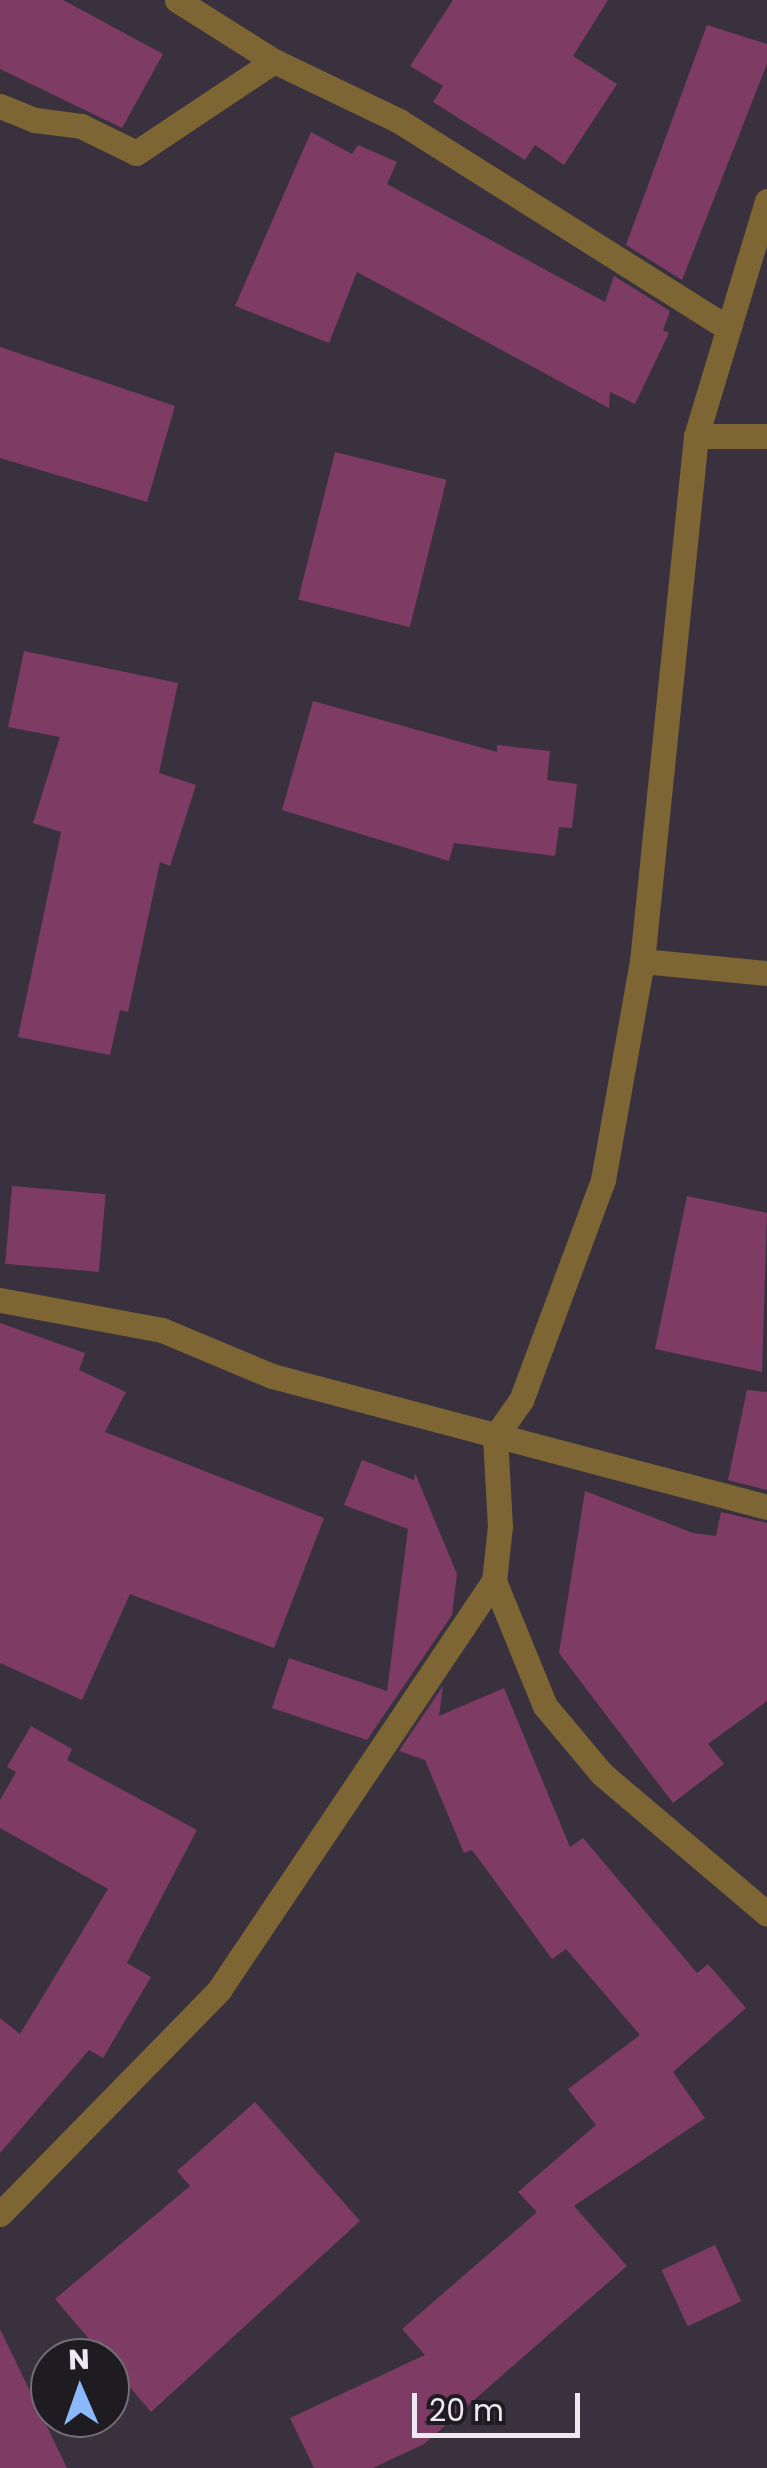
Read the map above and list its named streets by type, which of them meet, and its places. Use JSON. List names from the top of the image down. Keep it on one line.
{"scale_bar":"20 m","north":"top"}
